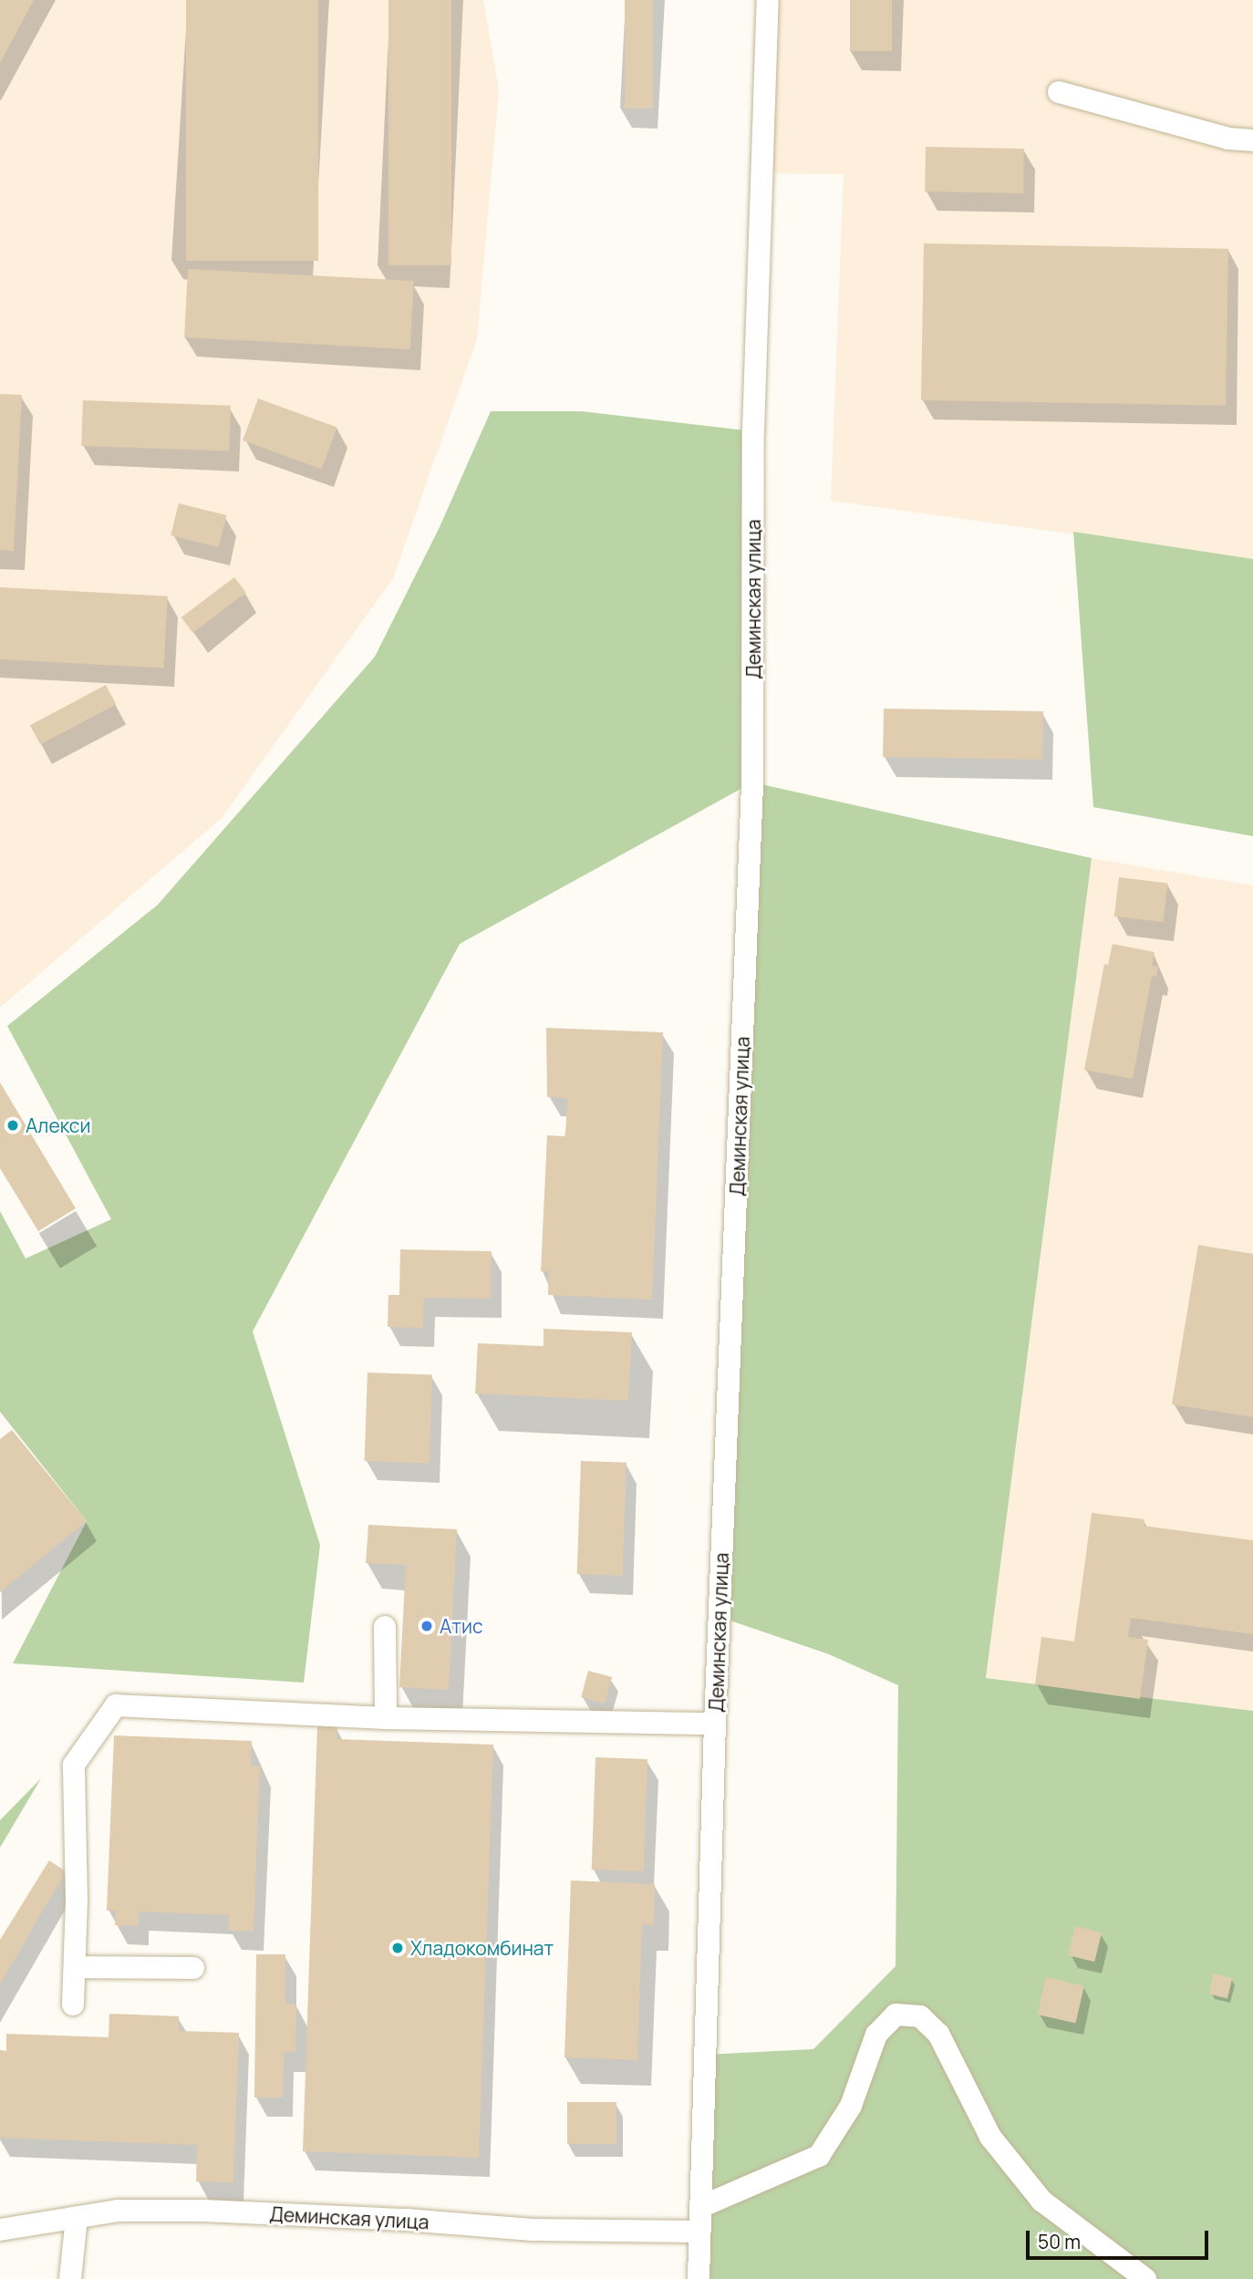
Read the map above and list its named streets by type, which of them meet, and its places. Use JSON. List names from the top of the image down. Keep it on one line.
{"streets":{"street":["Деминская улица"]},"places":["Алекси","Атис","Хладокомбинат"],"scale_bar":"50 m"}
